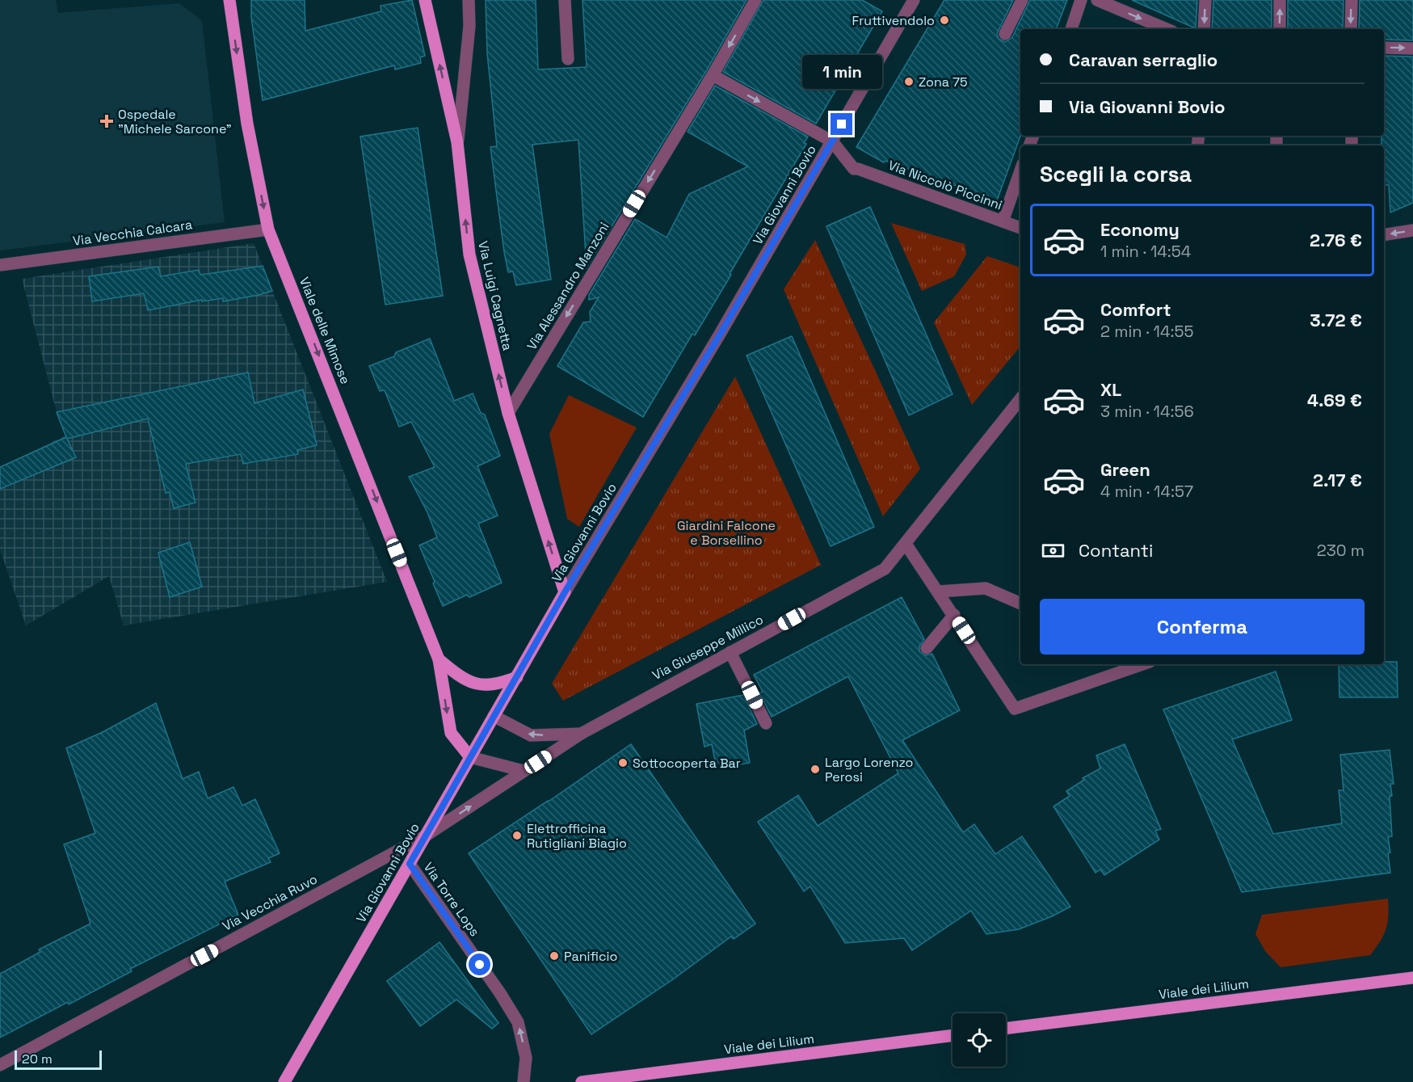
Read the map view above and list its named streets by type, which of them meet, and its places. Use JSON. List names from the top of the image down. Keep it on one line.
{"streets":{"main road":["Via Giovanni Bovio","Via Luigi Cagnetta","Viale delle Mimose","Viale dei Lilium"],"street":["Via Niccolò Piccinni","Via Vecchia Calcara","Via Alessandro Manzoni","Via Giuseppe Millico","Via Torre Lops","Via Vecchia Ruvo"]},"crossings":[["Via Niccolò Piccinni","Via Giovanni Bovio"],["Via Giovanni Bovio","Via Luigi Cagnetta"],["Via Giovanni Bovio","Viale delle Mimose"],["Via Giovanni Bovio","Via Giuseppe Millico"],["Via Giovanni Bovio","Via Torre Lops"],["Via Giovanni Bovio","Via Vecchia Ruvo"],["Via Vecchia Calcara","Viale delle Mimose"],["Via Alessandro Manzoni","Via Luigi Cagnetta"],["Via Giuseppe Millico","Via Vecchia Ruvo"]],"one_way":["Via Alessandro Manzoni","Via Luigi Cagnetta","Viale delle Mimose","Via Torre Lops"],"parks":["Giardini Falcone e Borsellino"],"places":{"other":["Fruttivendolo","Zona 75","Sottocoperta Bar","Largo Lorenzo Perosi","Elettrofficina Rutigliani Biagio","Panificio"],"health":["Ospedale \"Michele Sarcone\""]},"scale_bar":"20 m","page":{"banner":["Caravan serraglio","Via Giovanni Bovio"],"bubble":"1 min","heading":"Scegli la corsa","list":[{"name":"Economy","note":"1 min · 14:54","value":"2.76 €"},{"name":"Comfort","note":"2 min · 14:55","value":"3.72 €"},{"name":"XL","note":"3 min · 14:56","value":"4.69 €"},{"name":"Green","note":"4 min · 14:57","value":"2.17 €"}],"pay":["Contanti","230 m"],"buttons":"Conferma","scale":"20 m"}}
